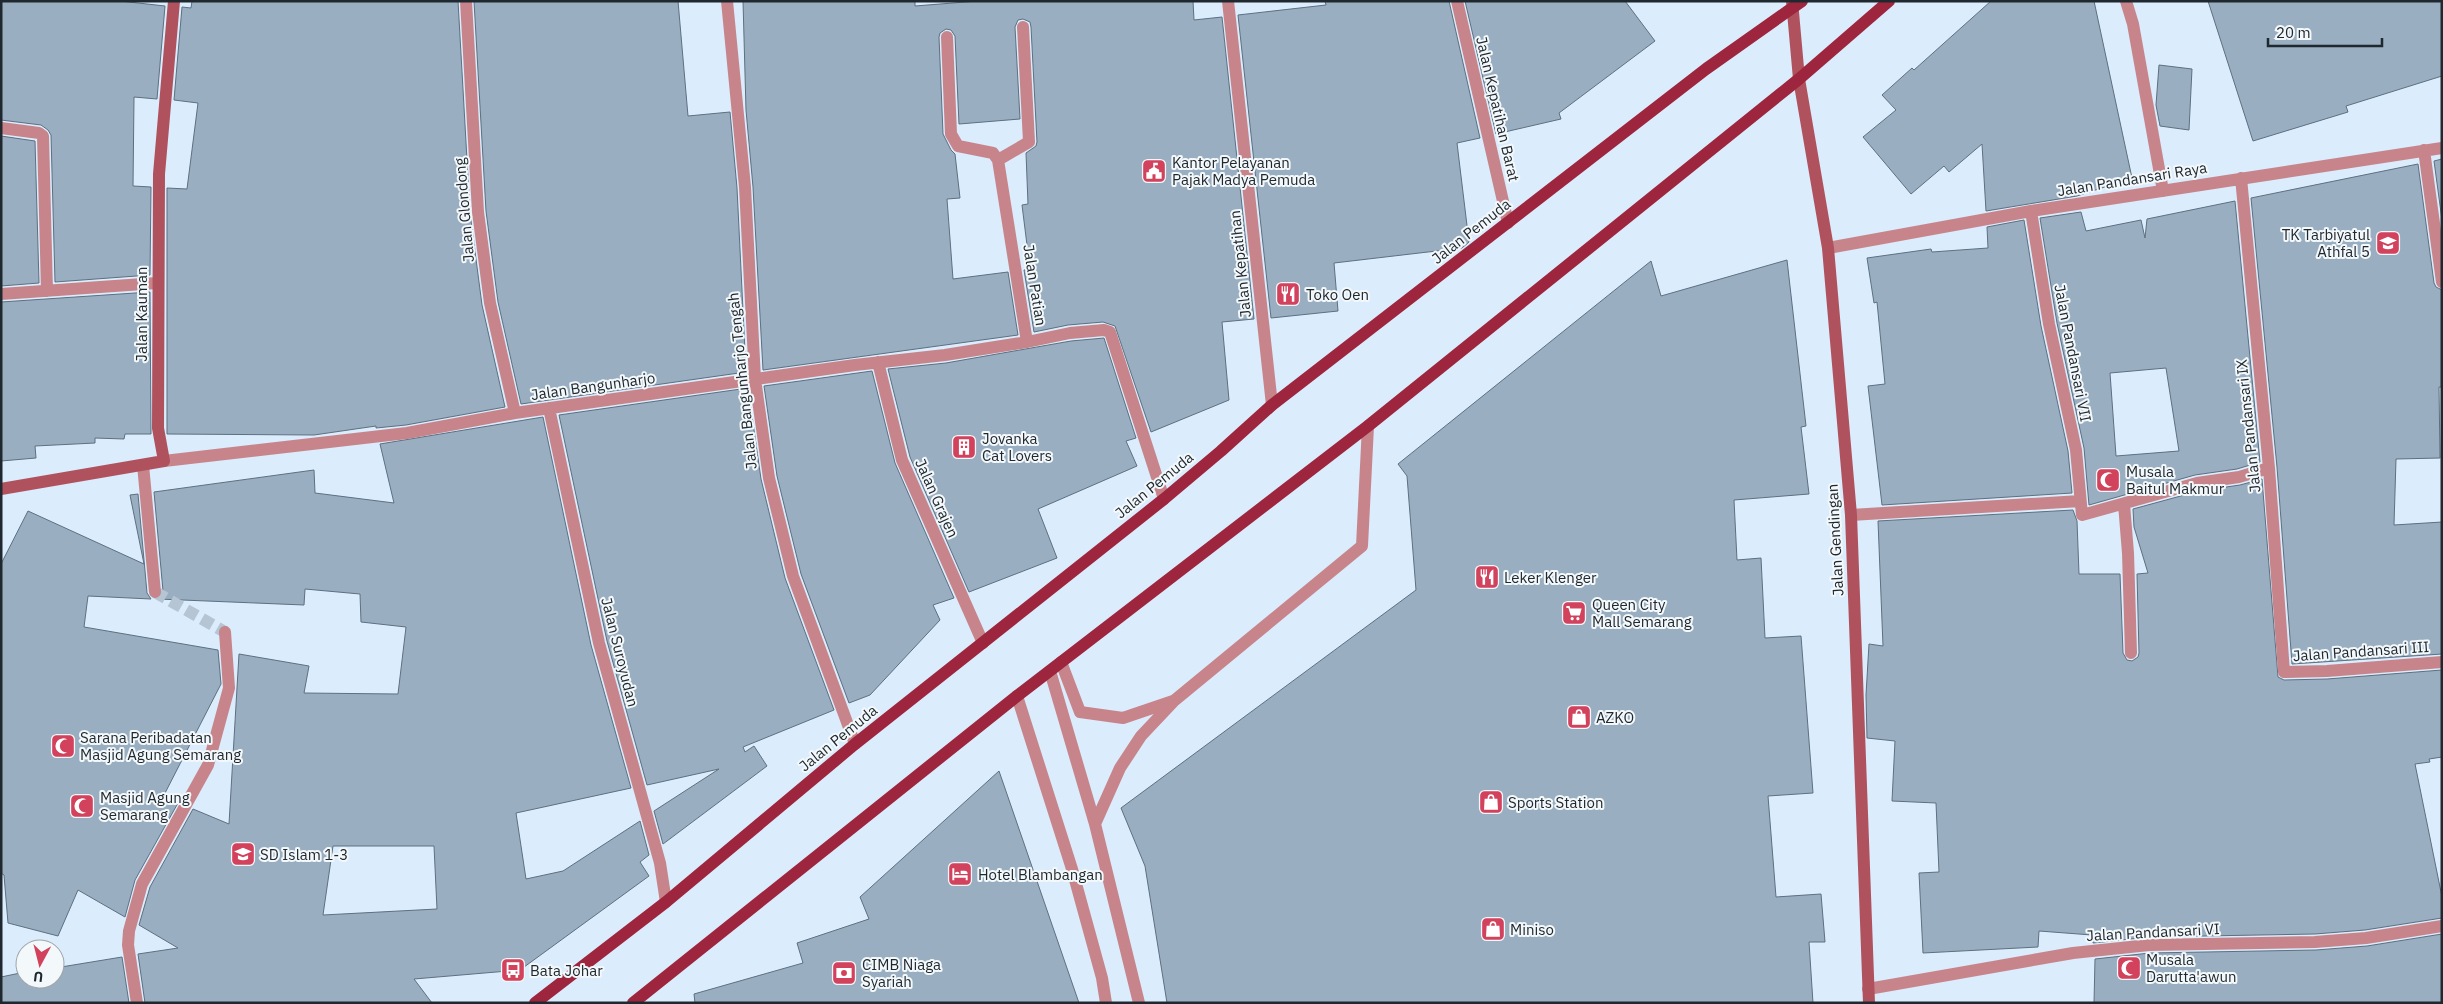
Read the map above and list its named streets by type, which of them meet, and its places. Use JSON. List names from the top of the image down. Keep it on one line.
{"streets":{"main road":["Jalan Pemuda","Jalan Kauman","Jalan Gendingan"],"street":["Jalan Kepatihan Barat","Jalan Pandansari Raya","Jalan Glondong","Jalan Kepatihan","Jalan Patian","Jalan Pandansari VII","Jalan Bangunharjo Tengah","Jalan Bangunharjo","Jalan Pandansari IX","Jalan Grajen","Jalan Pandansari III","Jalan Suroyudan","Jalan Pandansari VI"]},"crossings":[["Jalan Kepatihan Barat","Jalan Pemuda"],["Jalan Pandansari Raya","Jalan Pandansari VII"],["Jalan Pandansari Raya","Jalan Pandansari IX"],["Jalan Pandansari Raya","Jalan Gendingan"],["Jalan Glondong","Jalan Bangunharjo"],["Jalan Pemuda","Jalan Kepatihan"],["Jalan Pemuda","Jalan Patian"],["Jalan Pemuda","Jalan Bangunharjo Tengah"],["Jalan Pemuda","Jalan Grajen"],["Jalan Pemuda","Jalan Gendingan"],["Jalan Pemuda","Jalan Suroyudan"],["Jalan Patian","Jalan Bangunharjo"],["Jalan Kauman","Jalan Bangunharjo"],["Jalan Bangunharjo Tengah","Jalan Bangunharjo"],["Jalan Bangunharjo","Jalan Grajen"],["Jalan Bangunharjo","Jalan Suroyudan"],["Jalan Pandansari IX","Jalan Pandansari III"],["Jalan Gendingan","Jalan Pandansari VI"]],"places":{"public building":["Kantor Pelayanan Pajak Madya Pemuda"],"school or university":["TK Tarbiyatul Athfal 5","SD Islam 1-3"],"restaurant":["Toko Oen","Leker Klenger"],"building":["Jovanka Cat Lovers"],"mosque":["Musala Baitul Makmur","Sarana Peribadatan Masjid Agung Semarang","Masjid Agung Semarang","Musala Darutta'awun"],"supermarket":["Queen City Mall Semarang"],"shop":["AZKO","Sports Station","Miniso"],"hotel":["Hotel Blambangan"],"bus stop":["Bata Johar"],"bank":["CIMB Niaga Syariah"]},"scale_bar":"20 m","north":"bottom"}
